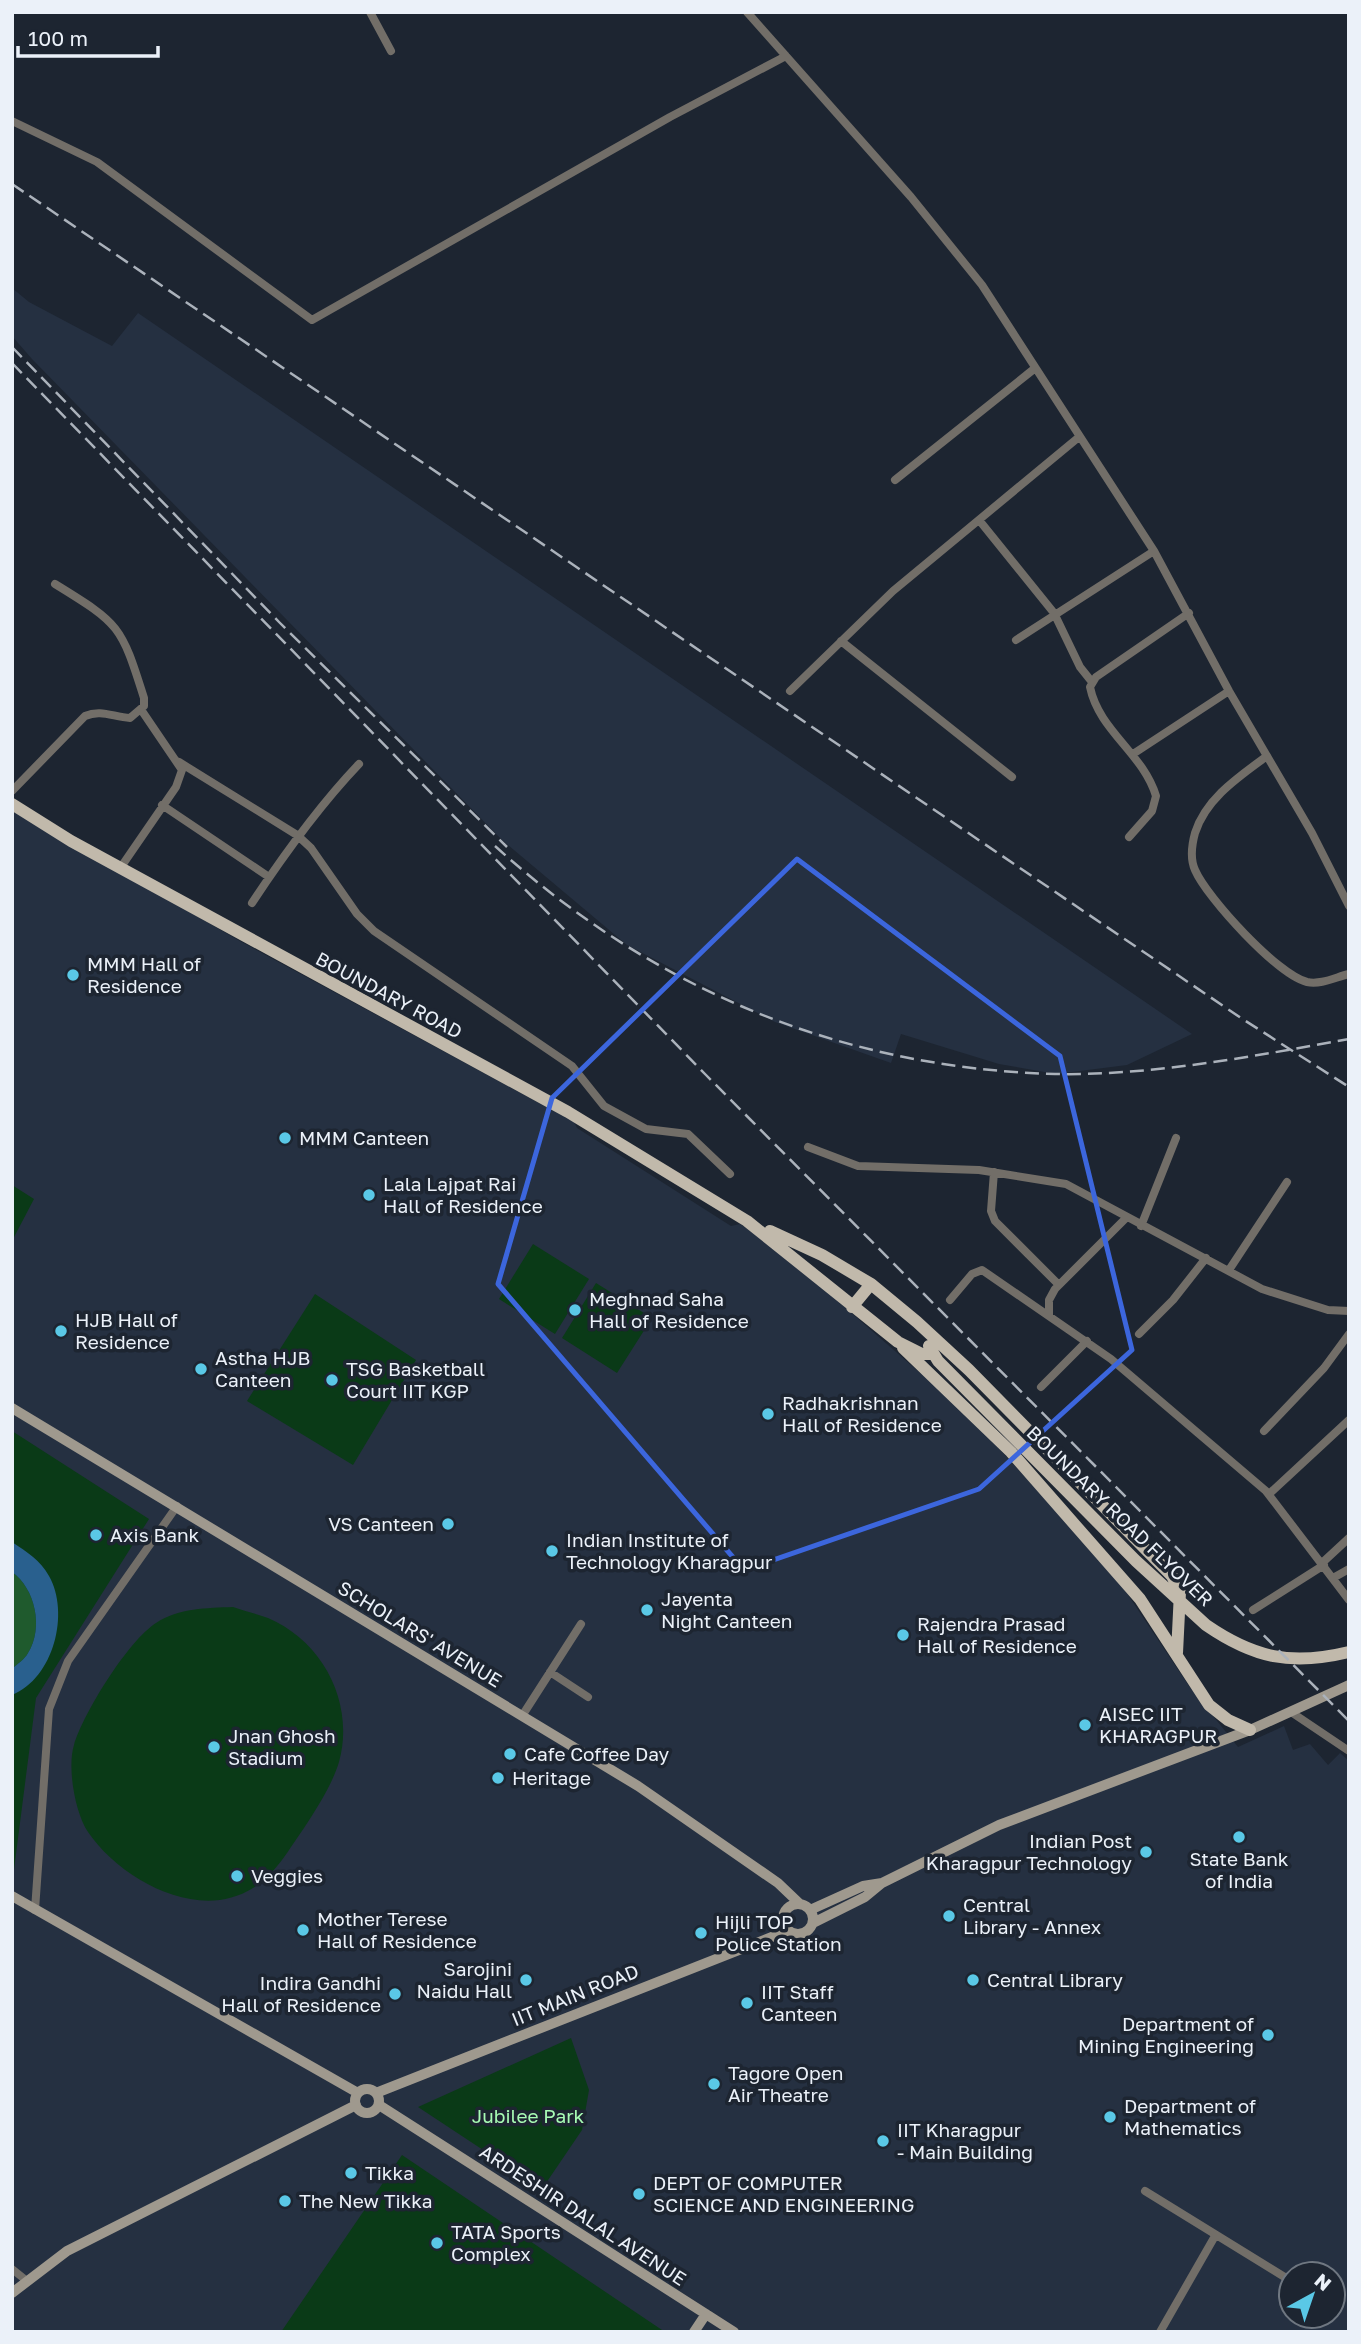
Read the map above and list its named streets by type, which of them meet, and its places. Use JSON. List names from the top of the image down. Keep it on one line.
{"streets":{"main road":["BOUNDARY ROAD","BOUNDARY ROAD FLYOVER"],"street":["SCHOLARS' AVENUE","IIT MAIN ROAD","ARDESHIR DALAL AVENUE"]},"crossings":[["BOUNDARY ROAD","BOUNDARY ROAD FLYOVER"],["SCHOLARS' AVENUE","IIT MAIN ROAD"],["IIT MAIN ROAD","ARDESHIR DALAL AVENUE"]],"parks":["Jubilee Park"],"places":["MMM Hall of Residence","MMM Canteen","Lala Lajpat Rai Hall of Residence","Meghnad Saha Hall of Residence","HJB Hall of Residence","Astha HJB Canteen","TSG Basketball Court IIT KGP","Radhakrishnan Hall of Residence","VS Canteen","Axis Bank","Indian Institute of Technology Kharagpur","Jayenta Night Canteen","Rajendra Prasad Hall of Residence","AISEC IIT KHARAGPUR","Jnan Ghosh Stadium","Cafe Coffee Day","Heritage","State Bank of India","Indian Post Kharagpur Technology","Veggies","Central Library - Annex","Mother Terese Hall of Residence","Hijli TOP Police Station","Sarojini Naidu Hall","Central Library","Indira Gandhi Hall of Residence","IIT Staff Canteen","Department of Mining Engineering","Tagore Open Air Theatre","Department of Mathematics","IIT Kharagpur - Main Building","Tikka","DEPT OF COMPUTER SCIENCE AND ENGINEERING","The New Tikka","TATA Sports Complex"],"scale_bar":"100 m","north":"top right"}
